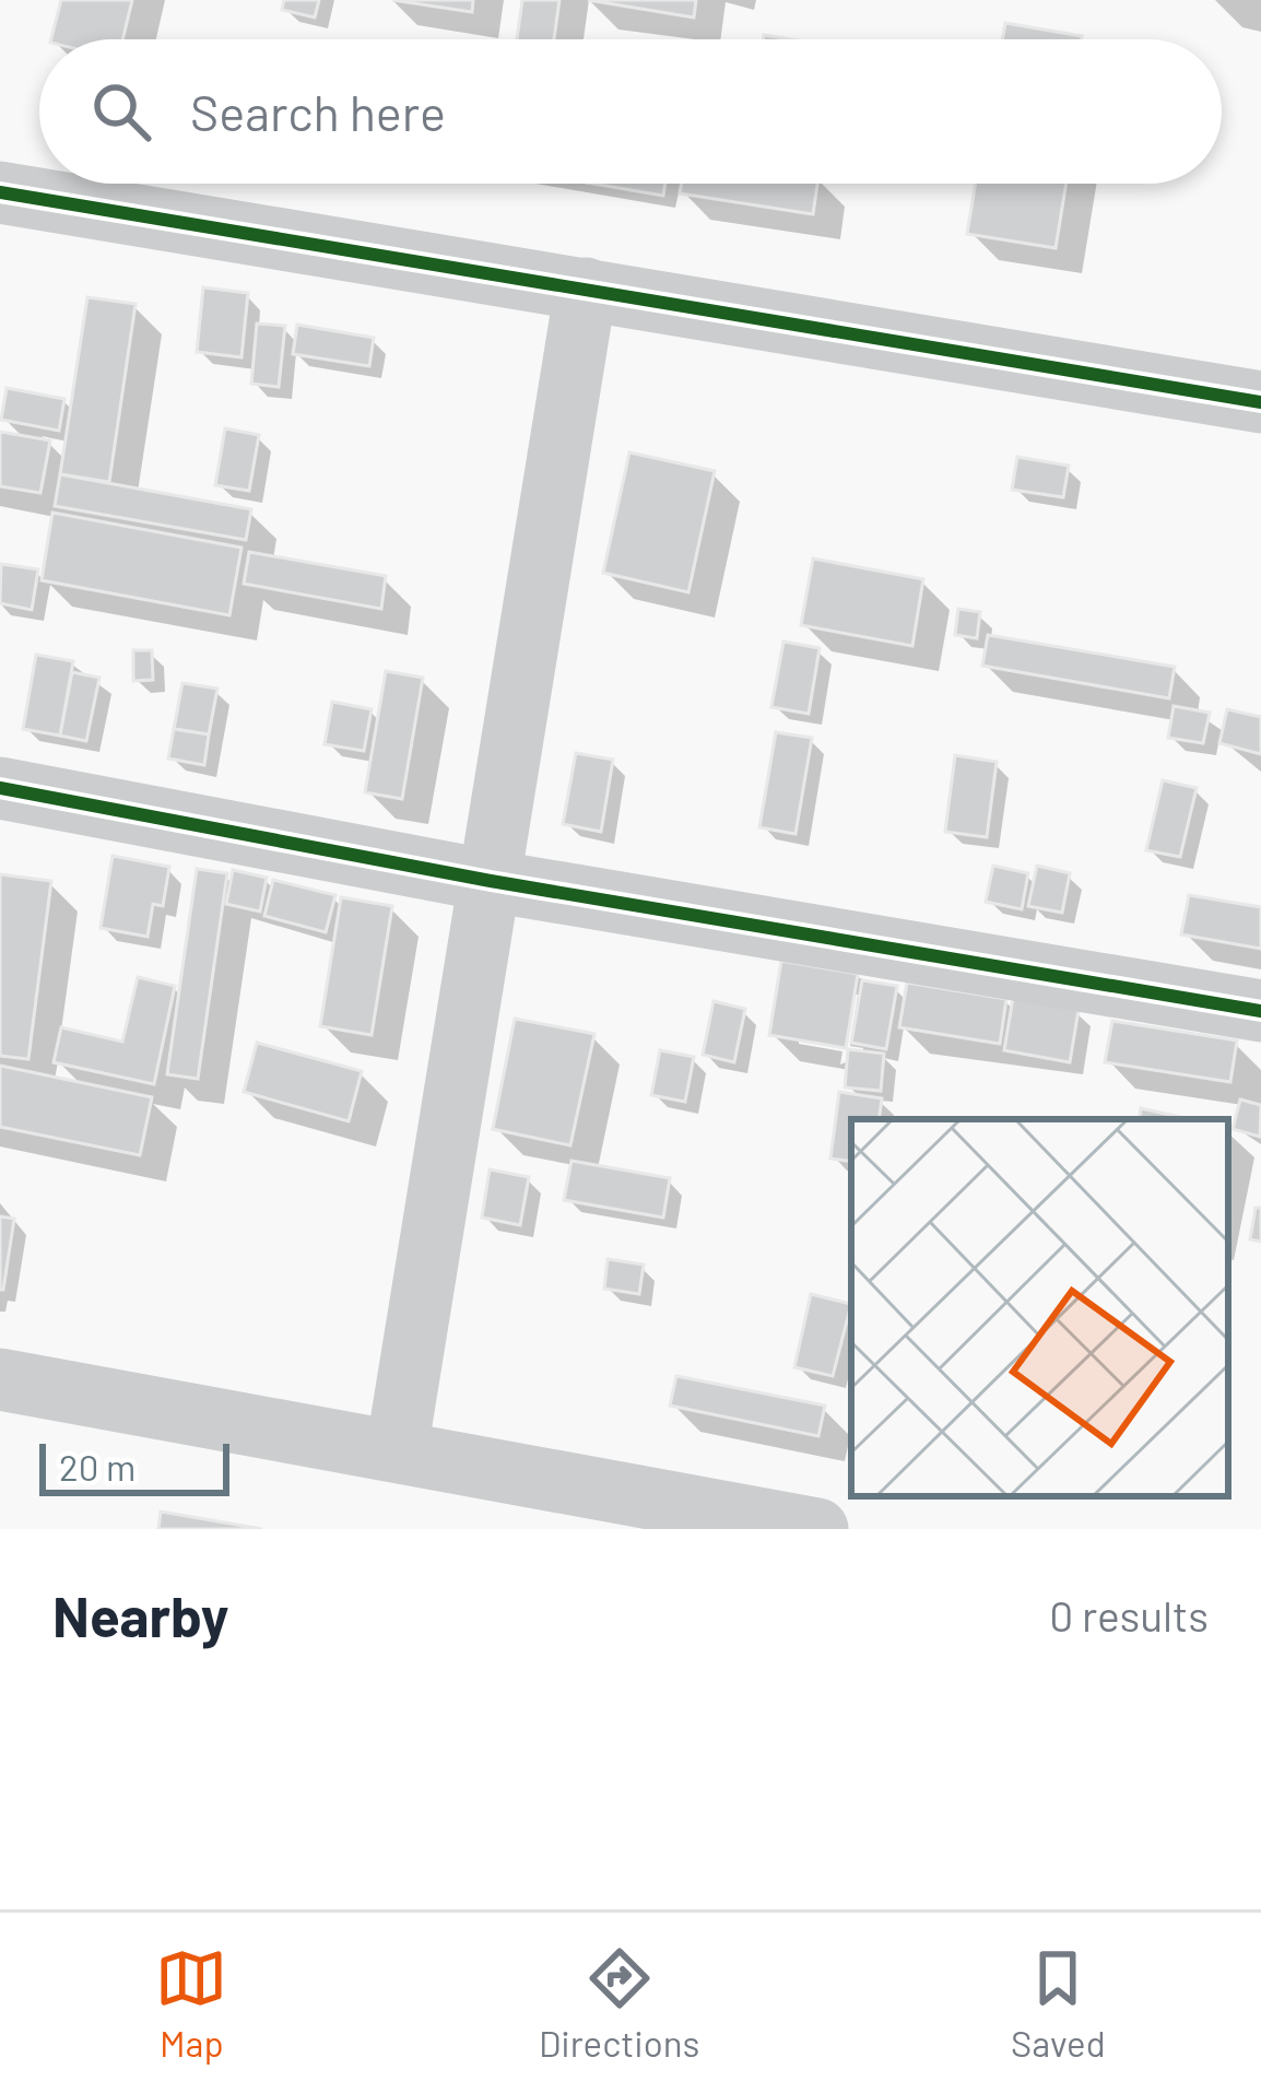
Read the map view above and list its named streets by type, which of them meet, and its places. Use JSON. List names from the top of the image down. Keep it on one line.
{"scale_bar":"20 m","page":{"search":"Search here","scale":"20 m","heading":["Nearby","0 results"],"nav":["Map","Directions","Saved"]}}
